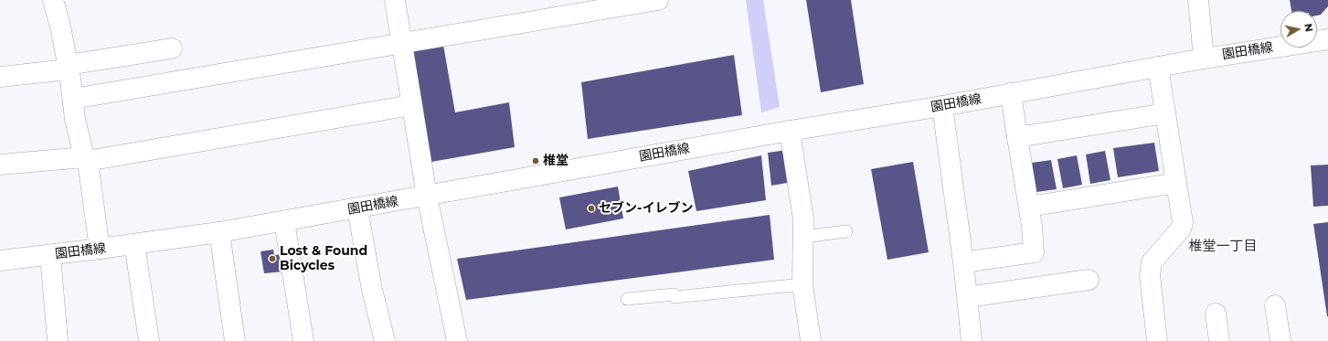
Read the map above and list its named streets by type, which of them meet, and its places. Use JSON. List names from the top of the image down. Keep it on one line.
{"streets":{"street":["園田橋線"]},"districts":["椎堂一丁目"],"places":["椎堂","セブン-イレブン","Lost & Found Bicycles"],"north":"right"}
